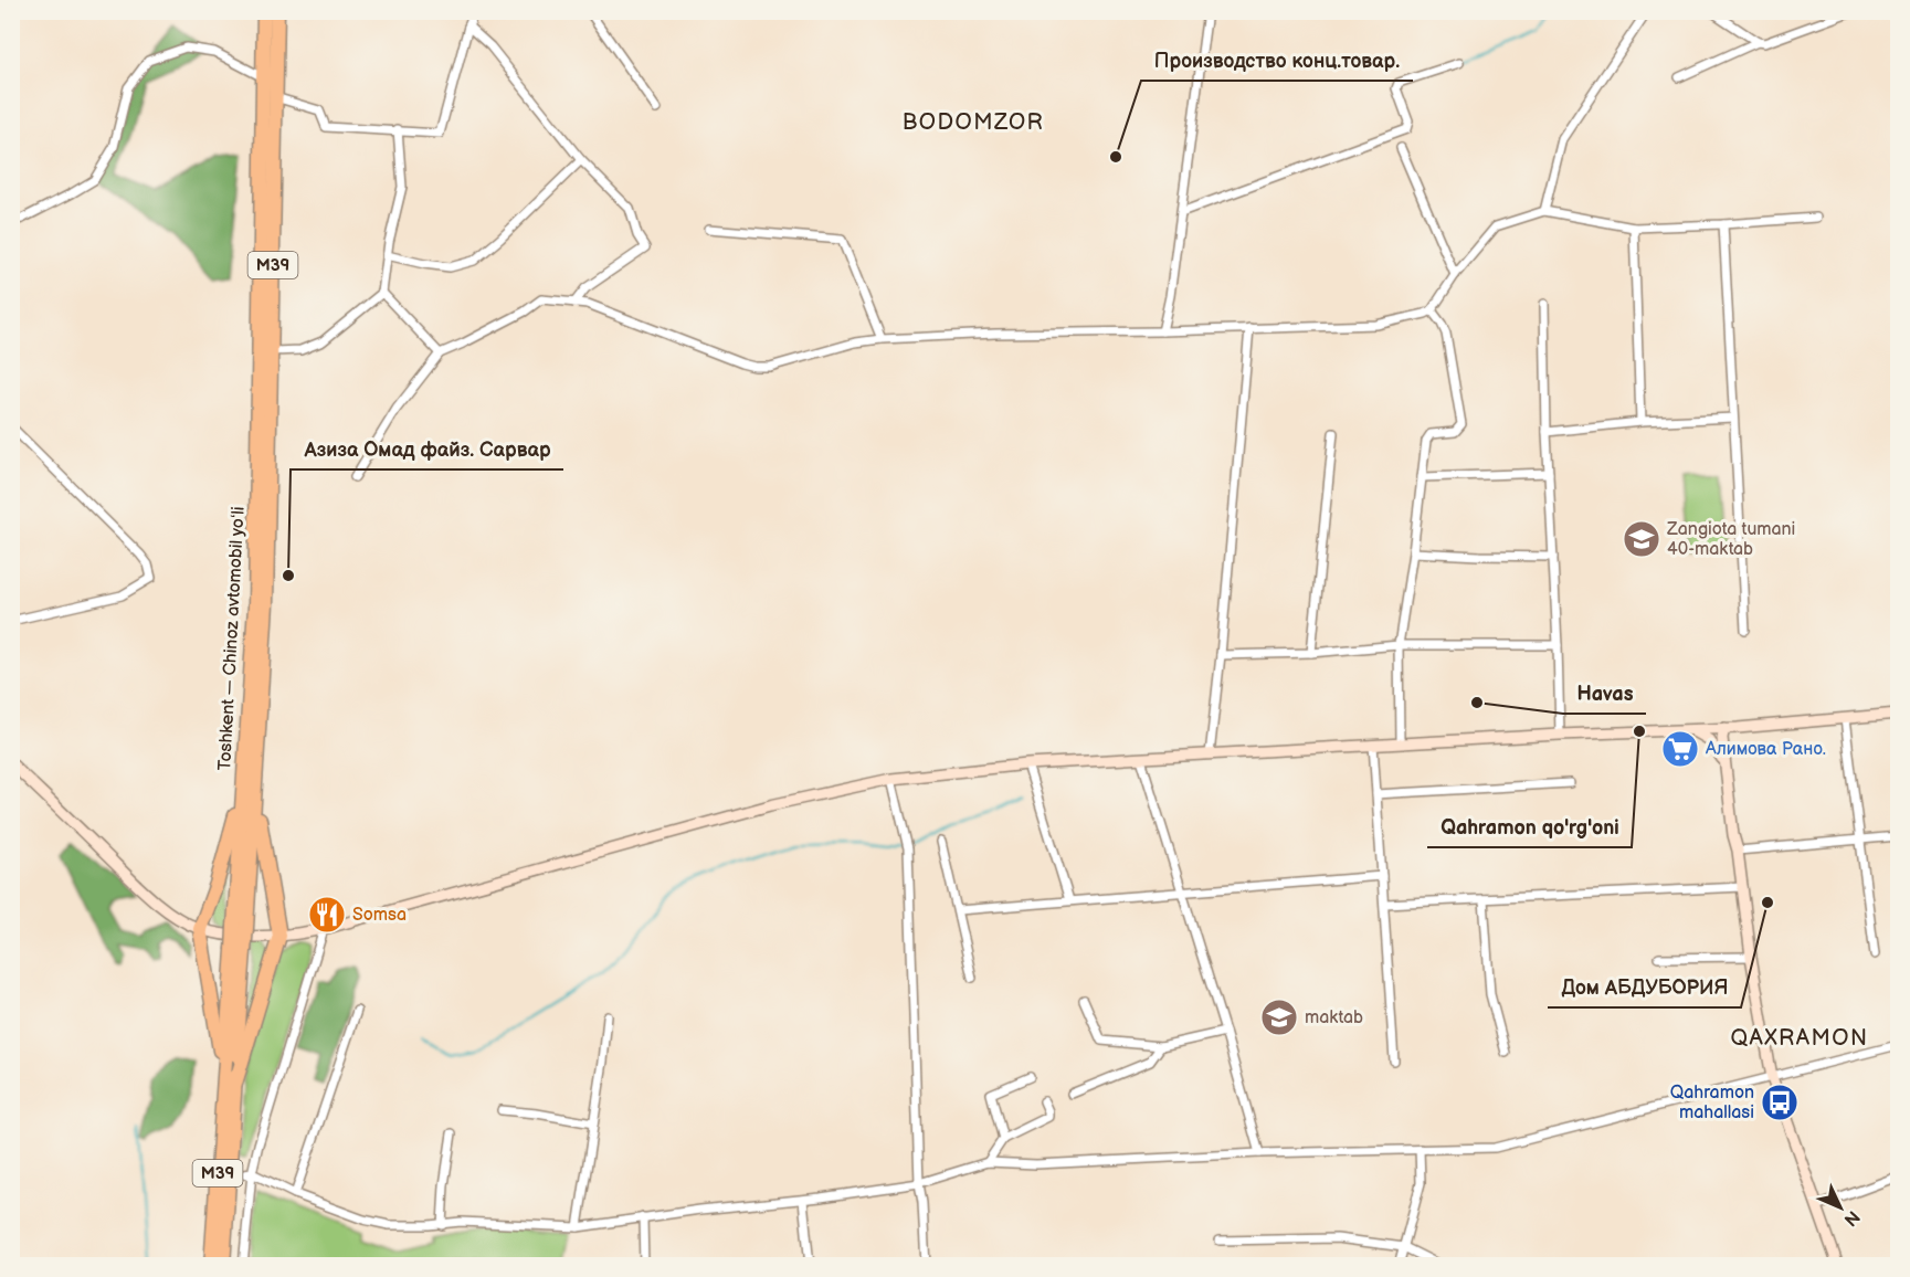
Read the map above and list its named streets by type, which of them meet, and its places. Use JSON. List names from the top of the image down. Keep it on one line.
{"streets":{"highway":["M39","Toshkent — Chinoz avtomobil yoʻli"]},"districts":["BODOMZOR","QAXRAMON"],"places":{"other":["Производство конц.товар.","Азиза Омад файз. Сарвар","Havas","Qahramon qo'rg'oni","Дом АБДУБОРИЯ"],"school or university":["Zangiota tumani 40-maktab","maktab"],"supermarket":["Алимова Рано."],"restaurant":["Somsa"],"bus stop":["Qahramon mahallasi"]},"north":"bottom right"}
